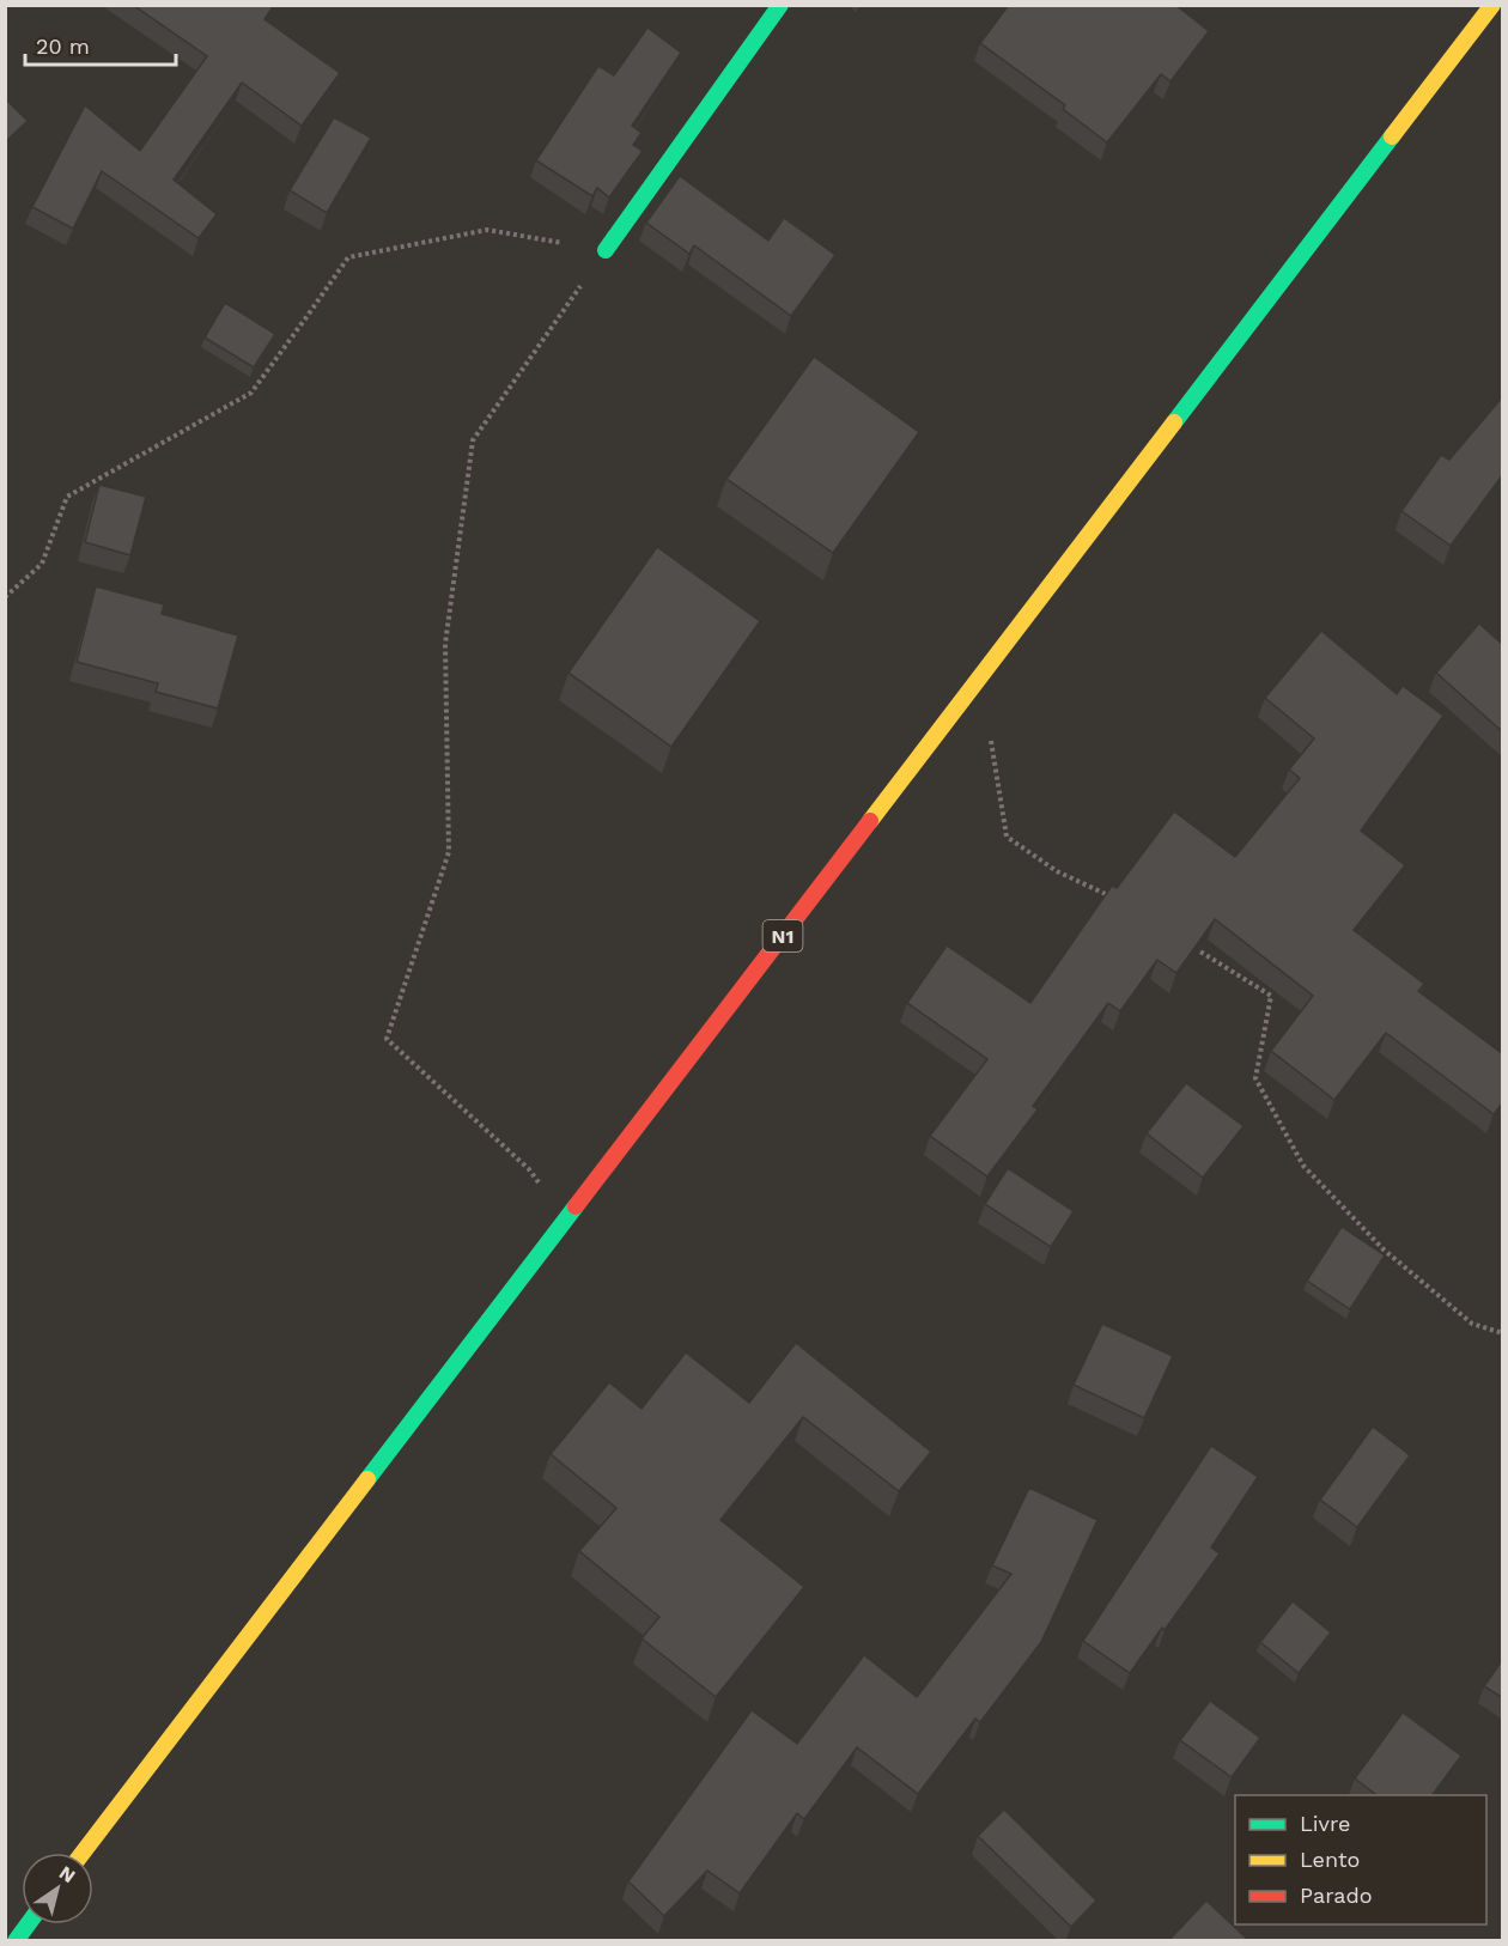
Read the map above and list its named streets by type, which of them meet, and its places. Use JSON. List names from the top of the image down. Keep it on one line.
{"streets":{"main road":["N1"]},"legend":["Livre","Lento","Parado"],"scale_bar":"20 m","north":"top right"}
